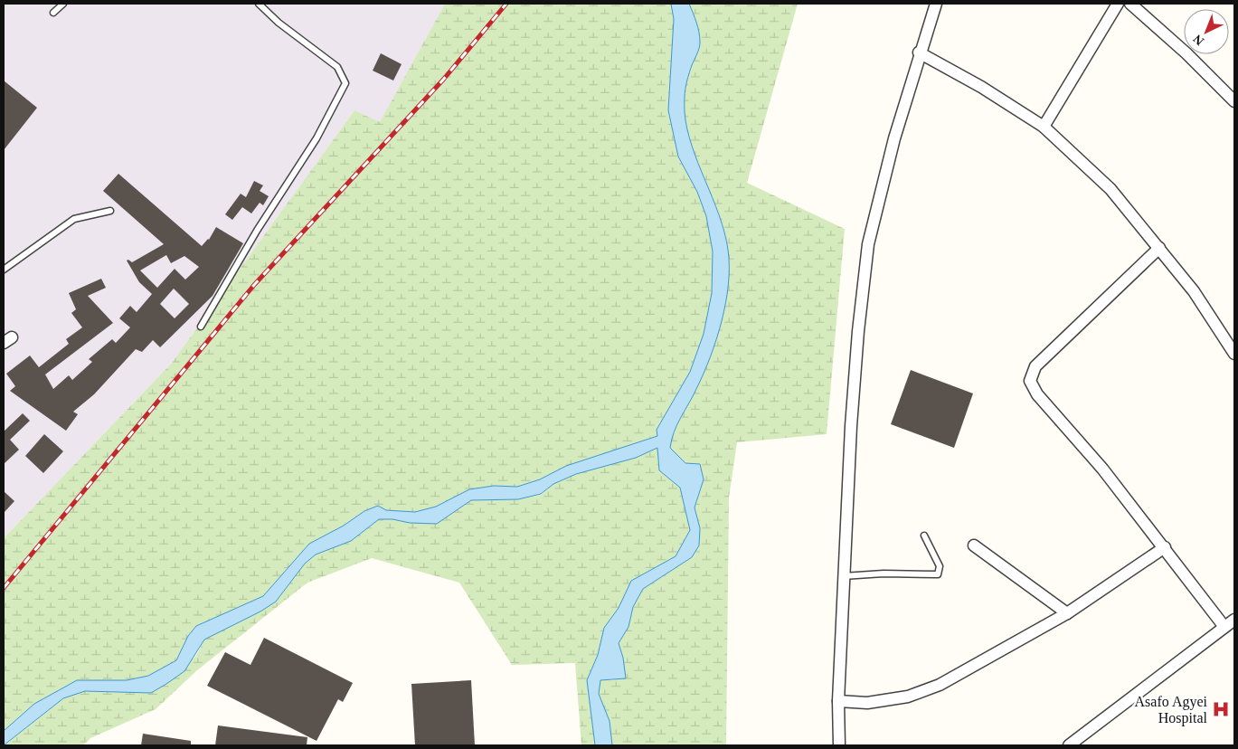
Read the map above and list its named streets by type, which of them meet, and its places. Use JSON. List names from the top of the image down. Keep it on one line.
{"places":{"hospital":["Asafo Agyei Hospital"]},"north":"bottom left"}
